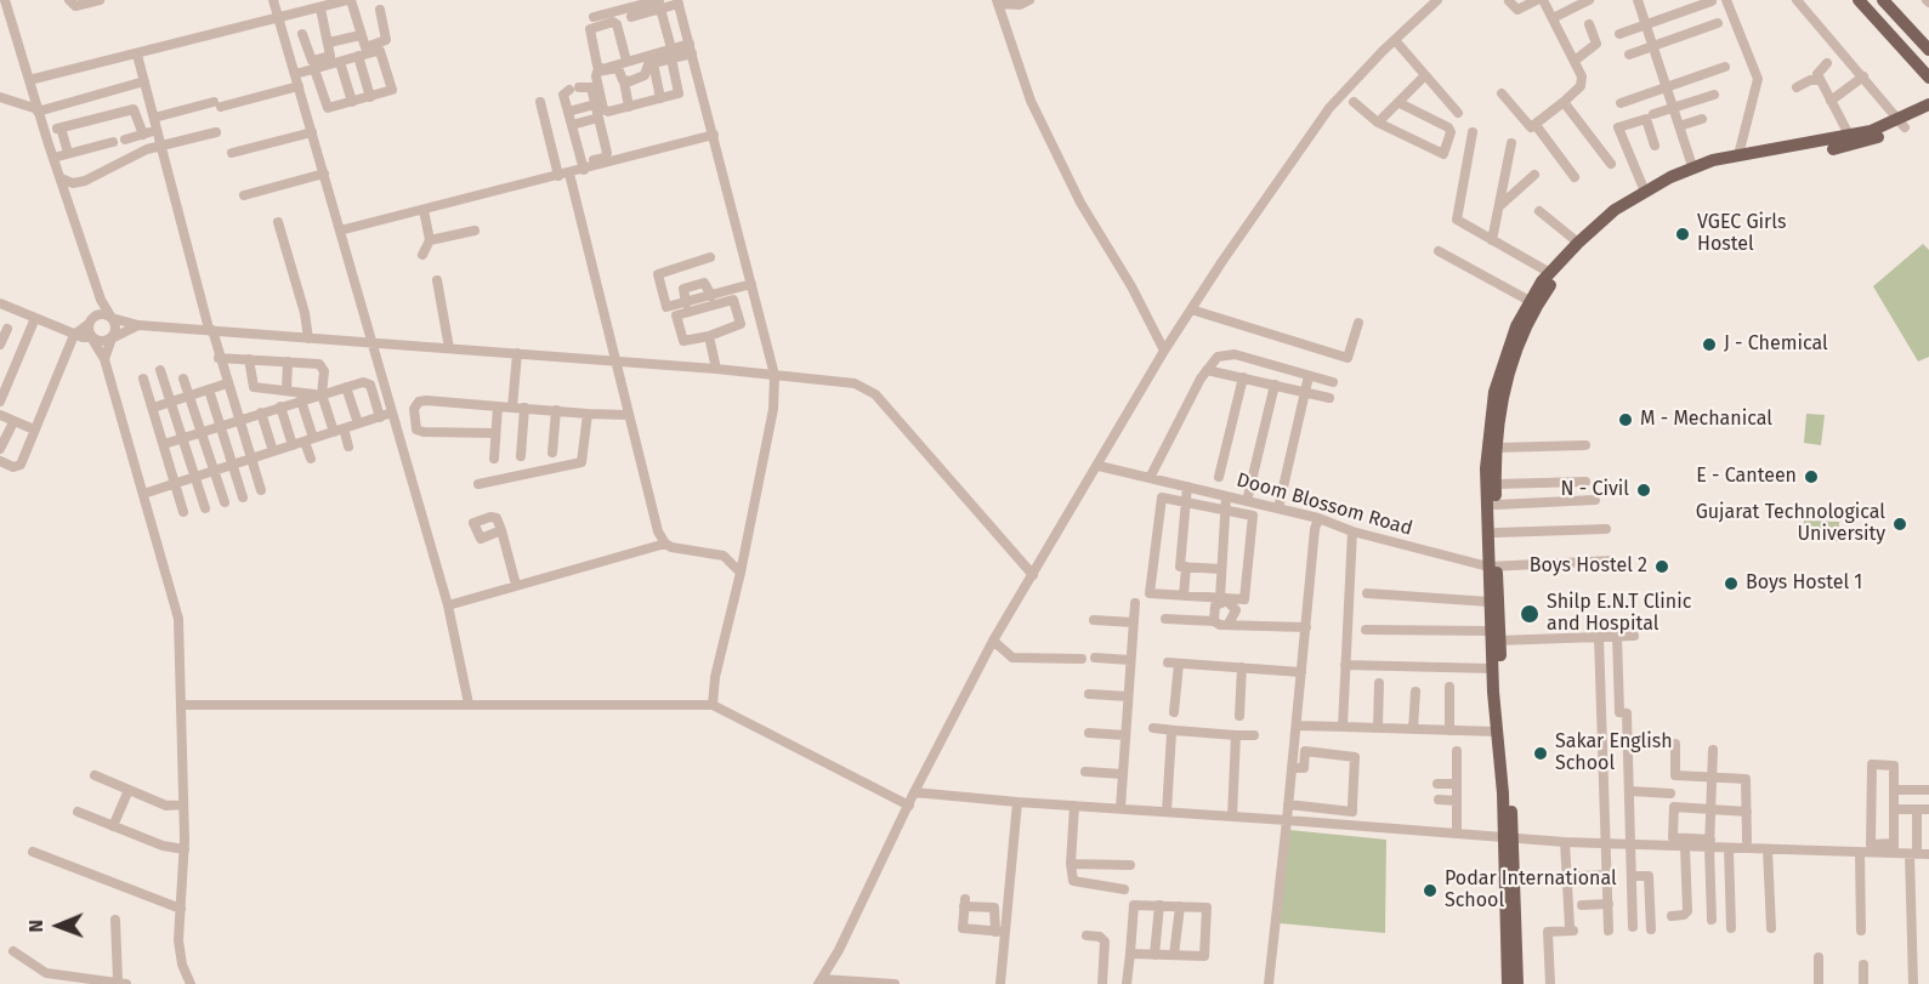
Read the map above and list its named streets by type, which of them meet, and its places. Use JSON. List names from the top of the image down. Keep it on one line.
{"streets":{"street":["Doom Blossom Road"]},"places":["VGEC Girls Hostel","J - Chemical","M - Mechanical","E - Canteen","N - Civil","Gujarat Technological University","Boys Hostel 2","Boys Hostel 1","Shilp E.N.T Clinic and Hospital","Sakar English School","Podar International School"],"north":"left"}
